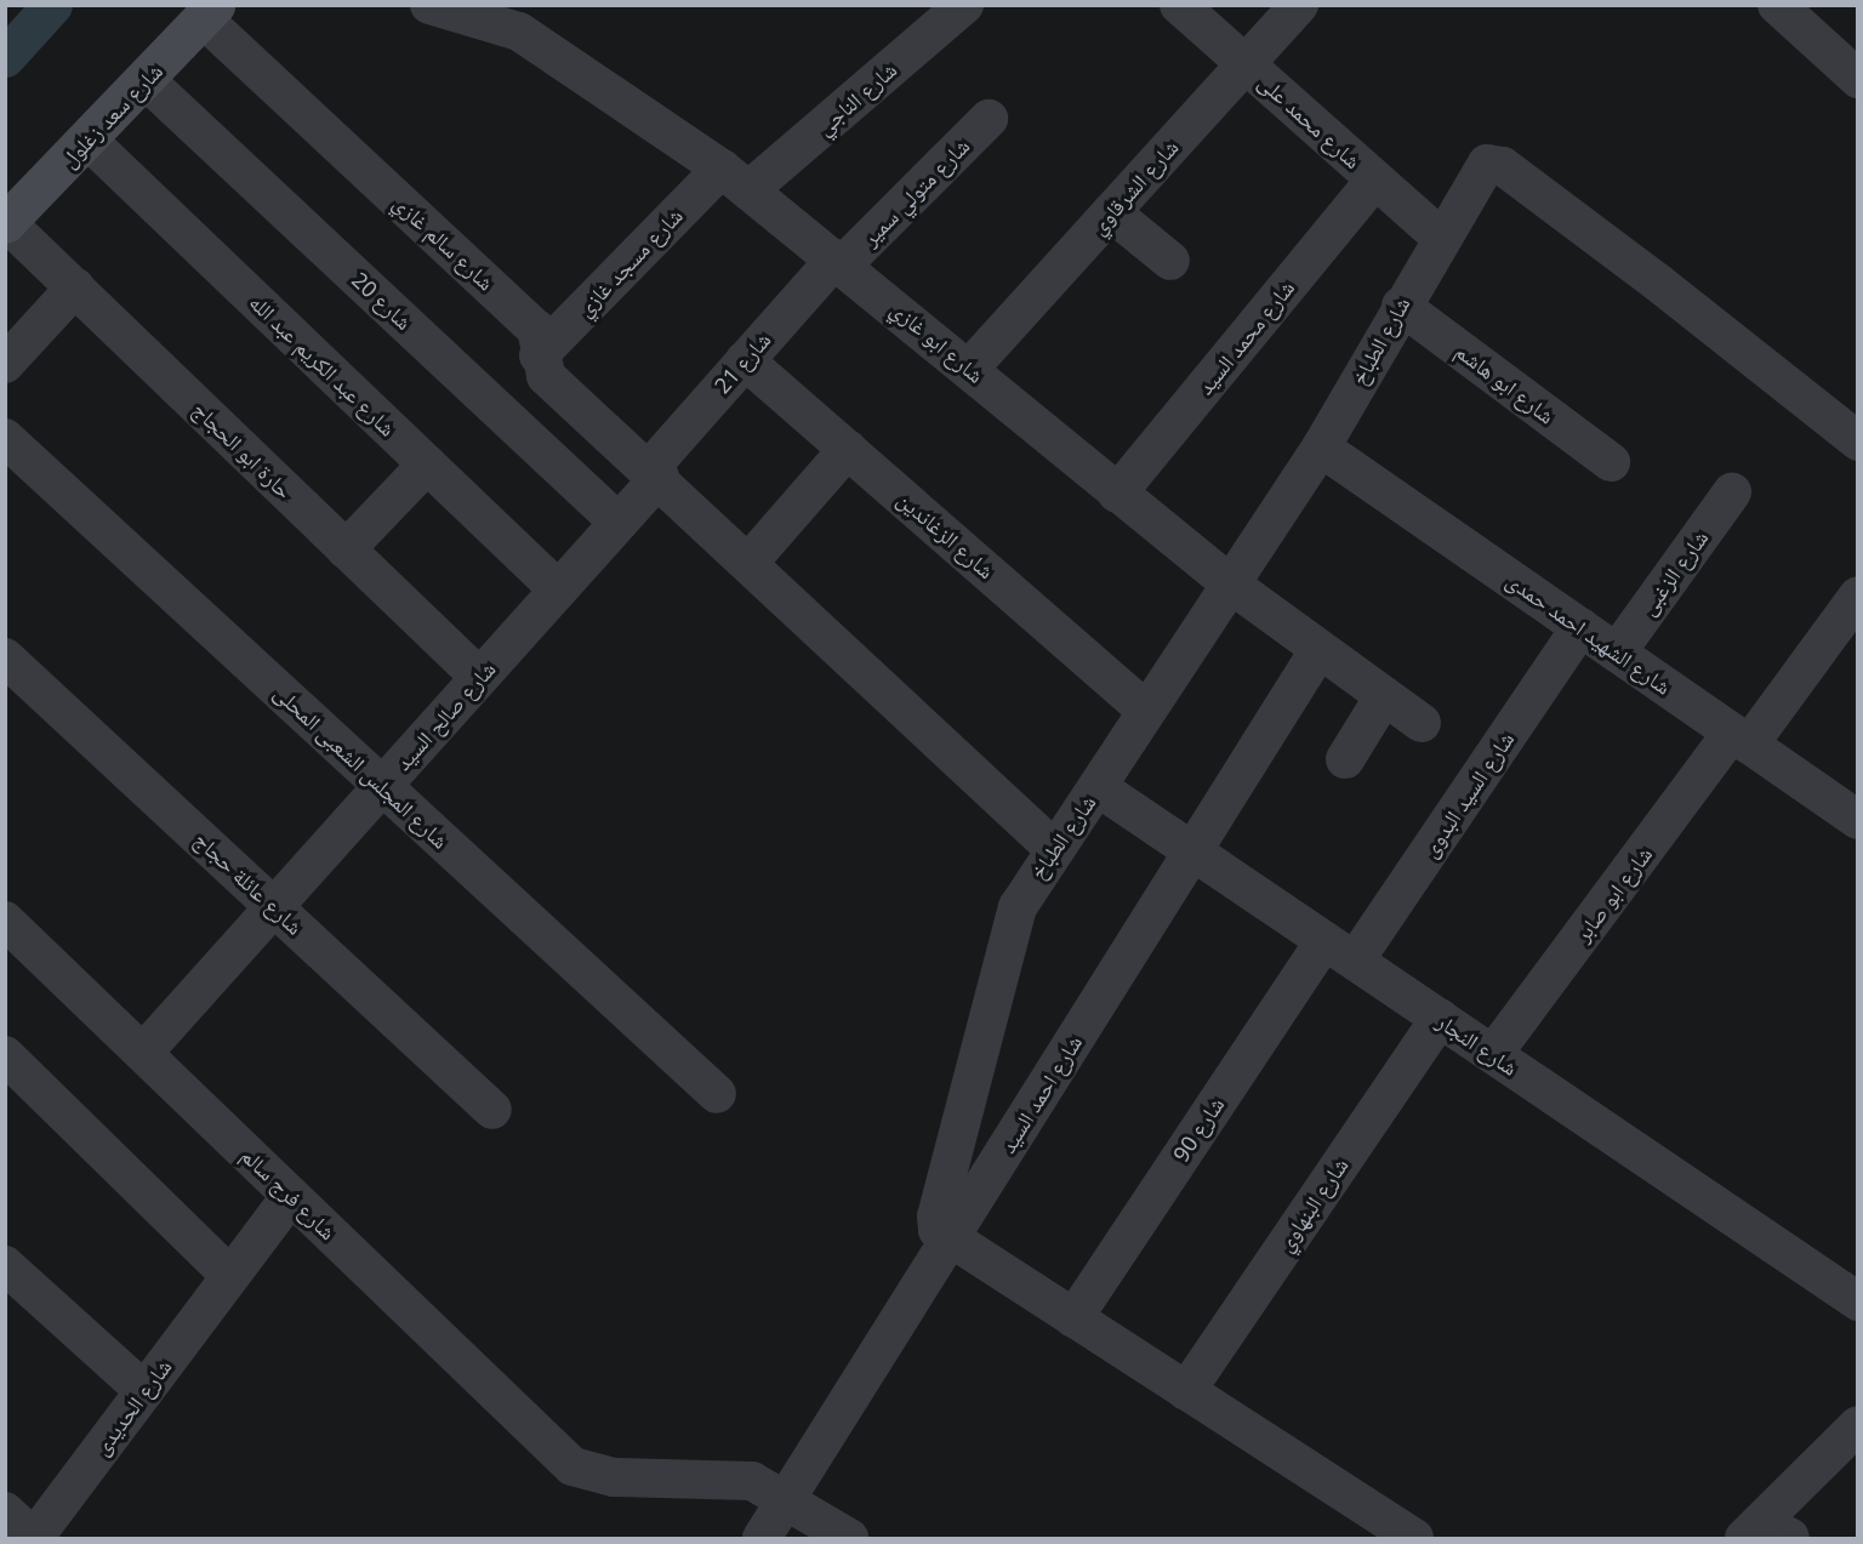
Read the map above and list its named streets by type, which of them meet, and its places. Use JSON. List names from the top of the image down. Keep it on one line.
{"streets":{"main road":["شارع سعد زغلول"],"street":["شارع الناجي","شارع محمد على","شارع الشرقاوي","شارع متولي سمير","شارع سالم غازي","شارع مسجد غازي","شارع 20","شارع محمد السيد","شارع الطباخ","شارع ابو غازي","شارع 21","شارع عبد الكريم عبد الله","شارع ابو هاشم","حارة ابو الحجاج","شارع الزغاندين","شارع الزغبى","شارع الشهيد احمد حمدى","شارع صالح السيد","شارع المجلس الشعبى المحلى","شارع السيد البدوى","شارع عائلة حجاج","شارع ابو صابر","شارع النجار","شارع احمد السيد","شارع 90","شارع فرج سالم","شارع البنهاوي","شارع الحديدى"]},"crossings":[["شارع الناجي","شارع مسجد غازي"],["شارع الناجي","شارع ابو غازي"],["شارع سعد زغلول","شارع سالم غازي"],["شارع سعد زغلول","شارع 20"],["شارع سعد زغلول","شارع عبد الكريم عبد الله"],["شارع سعد زغلول","حارة ابو الحجاج"],["شارع محمد على","شارع الشرقاوي"],["شارع محمد على","شارع محمد السيد"],["شارع محمد على","شارع الطباخ"],["شارع الشرقاوي","شارع ابو غازي"],["شارع متولي سمير","شارع ابو غازي"],["شارع متولي سمير","شارع 21"],["شارع سالم غازي","شارع مسجد غازي"],["شارع سالم غازي","شارع الطباخ"],["شارع سالم غازي","شارع 21"],["شارع سالم غازي","شارع صالح السيد"],["شارع مسجد غازي","شارع ابو غازي"],["شارع 20","شارع صالح السيد"],["شارع محمد السيد","شارع ابو غازي"],["شارع الطباخ","شارع ابو غازي"],["شارع الطباخ","شارع ابو هاشم"],["شارع الطباخ","شارع الزغاندين"],["شارع الطباخ","شارع الشهيد احمد حمدى"],["شارع الطباخ","شارع النجار"],["شارع الطباخ","شارع احمد السيد"],["شارع ابو غازي","شارع 21"],["شارع ابو غازي","شارع احمد السيد"],["شارع 21","شارع الزغاندين"],["شارع 21","شارع صالح السيد"],["شارع عبد الكريم عبد الله","شارع صالح السيد"],["حارة ابو الحجاج","شارع صالح السيد"],["شارع الزغبى","شارع الشهيد احمد حمدى"],["شارع الشهيد احمد حمدى","شارع السيد البدوى"],["شارع الشهيد احمد حمدى","شارع ابو صابر"],["شارع صالح السيد","شارع المجلس الشعبى المحلى"],["شارع صالح السيد","شارع عائلة حجاج"],["شارع صالح السيد","شارع فرج سالم"],["شارع السيد البدوى","شارع النجار"],["شارع ابو صابر","شارع النجار"],["شارع النجار","شارع احمد السيد"],["شارع النجار","شارع 90"],["شارع النجار","شارع البنهاوي"],["شارع احمد السيد","شارع فرج سالم"],["شارع فرج سالم","شارع الحديدى"]]}
